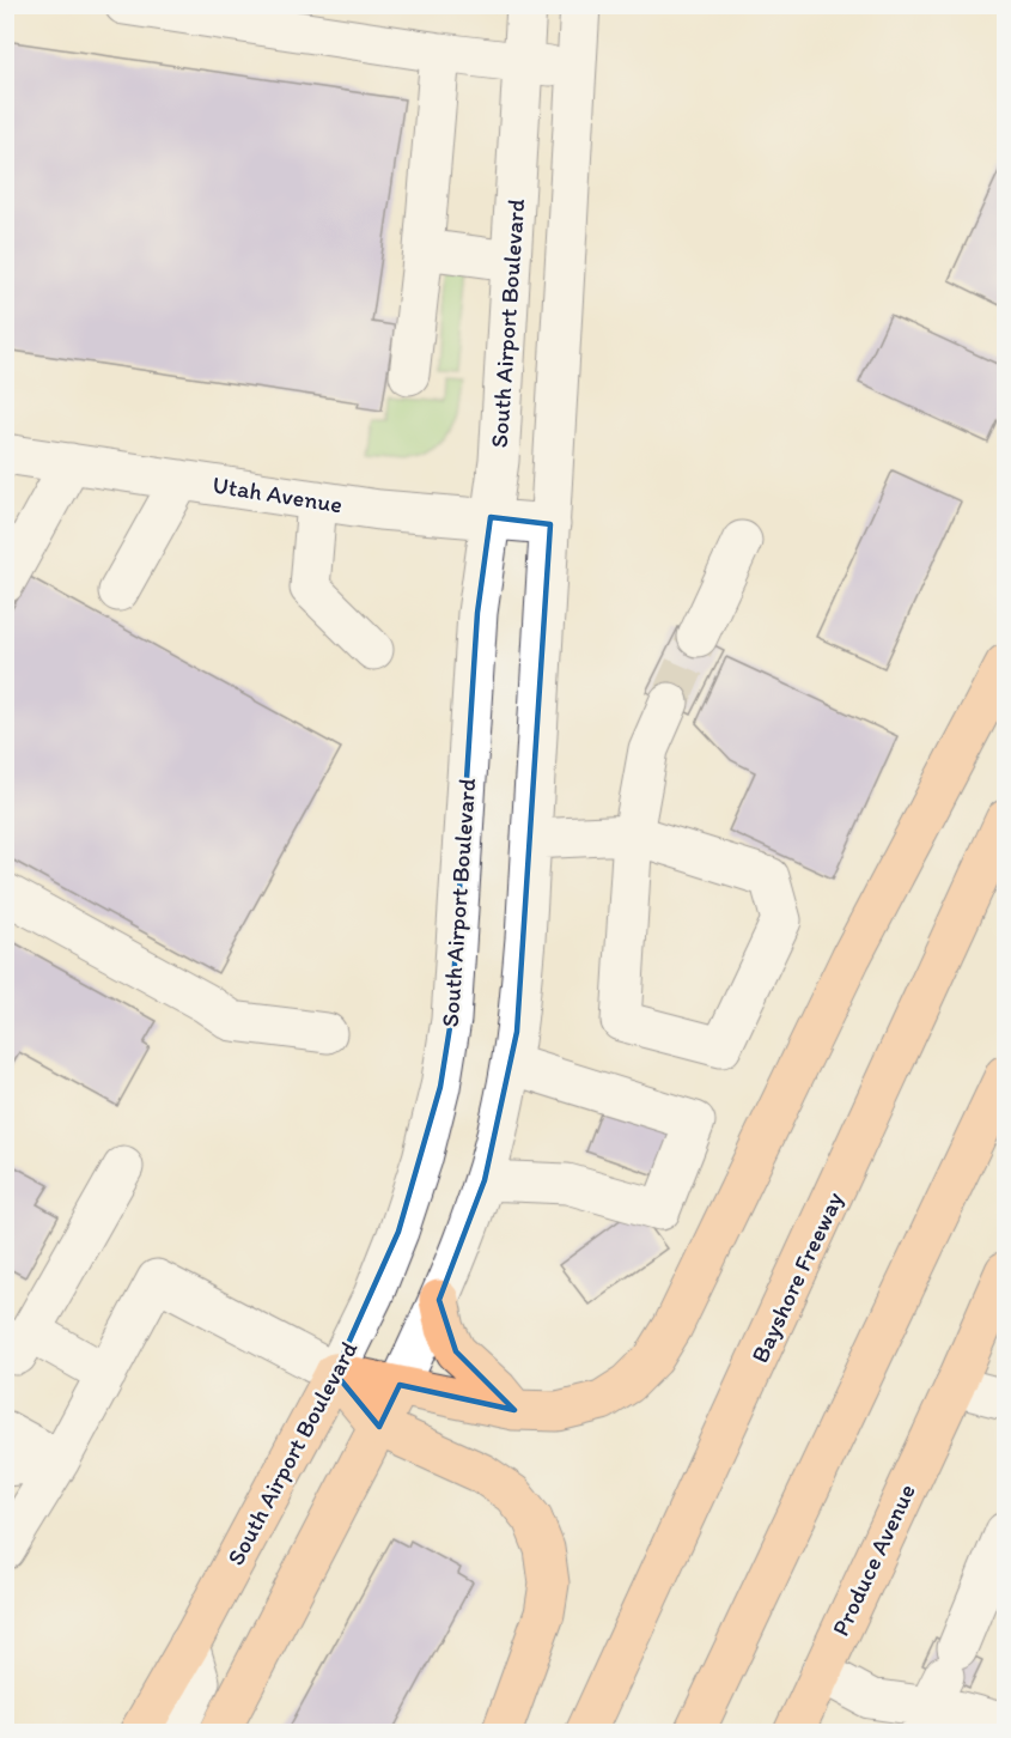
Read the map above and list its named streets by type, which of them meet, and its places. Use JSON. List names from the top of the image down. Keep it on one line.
{"streets":{"main road":["South Airport Boulevard","Bayshore Freeway","Produce Avenue"],"street":["Utah Avenue"]},"crossings":[["South Airport Boulevard","Utah Avenue"]]}
